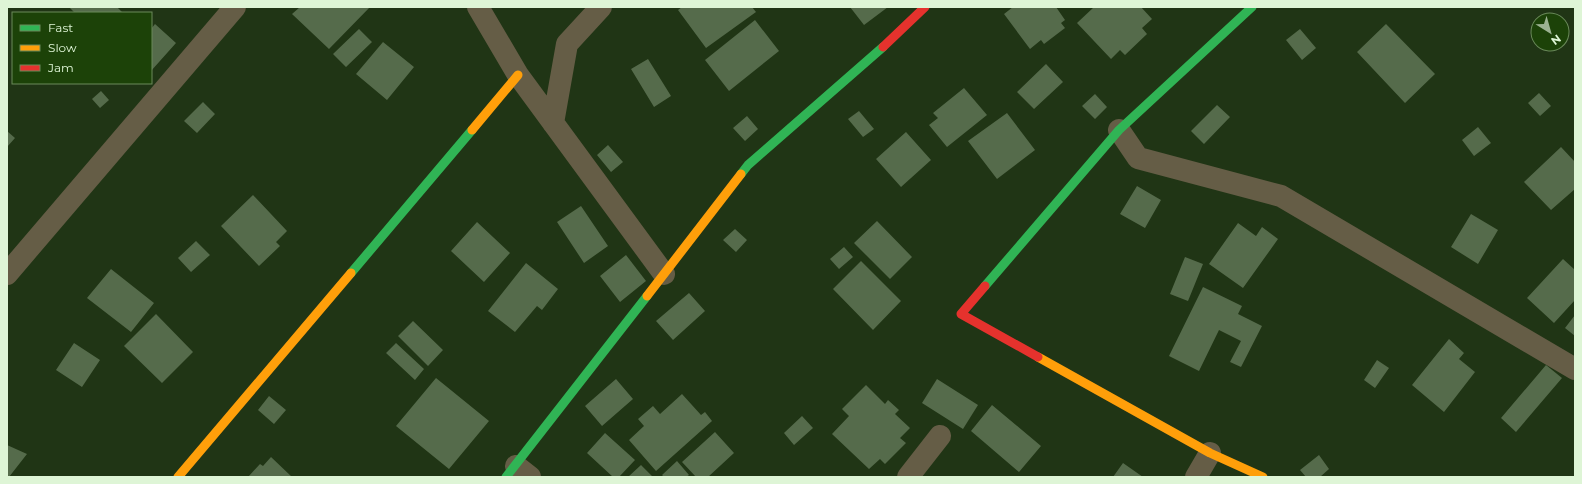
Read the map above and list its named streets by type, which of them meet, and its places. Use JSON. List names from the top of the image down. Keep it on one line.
{"legend":["Fast","Slow","Jam"],"north":"bottom right"}
